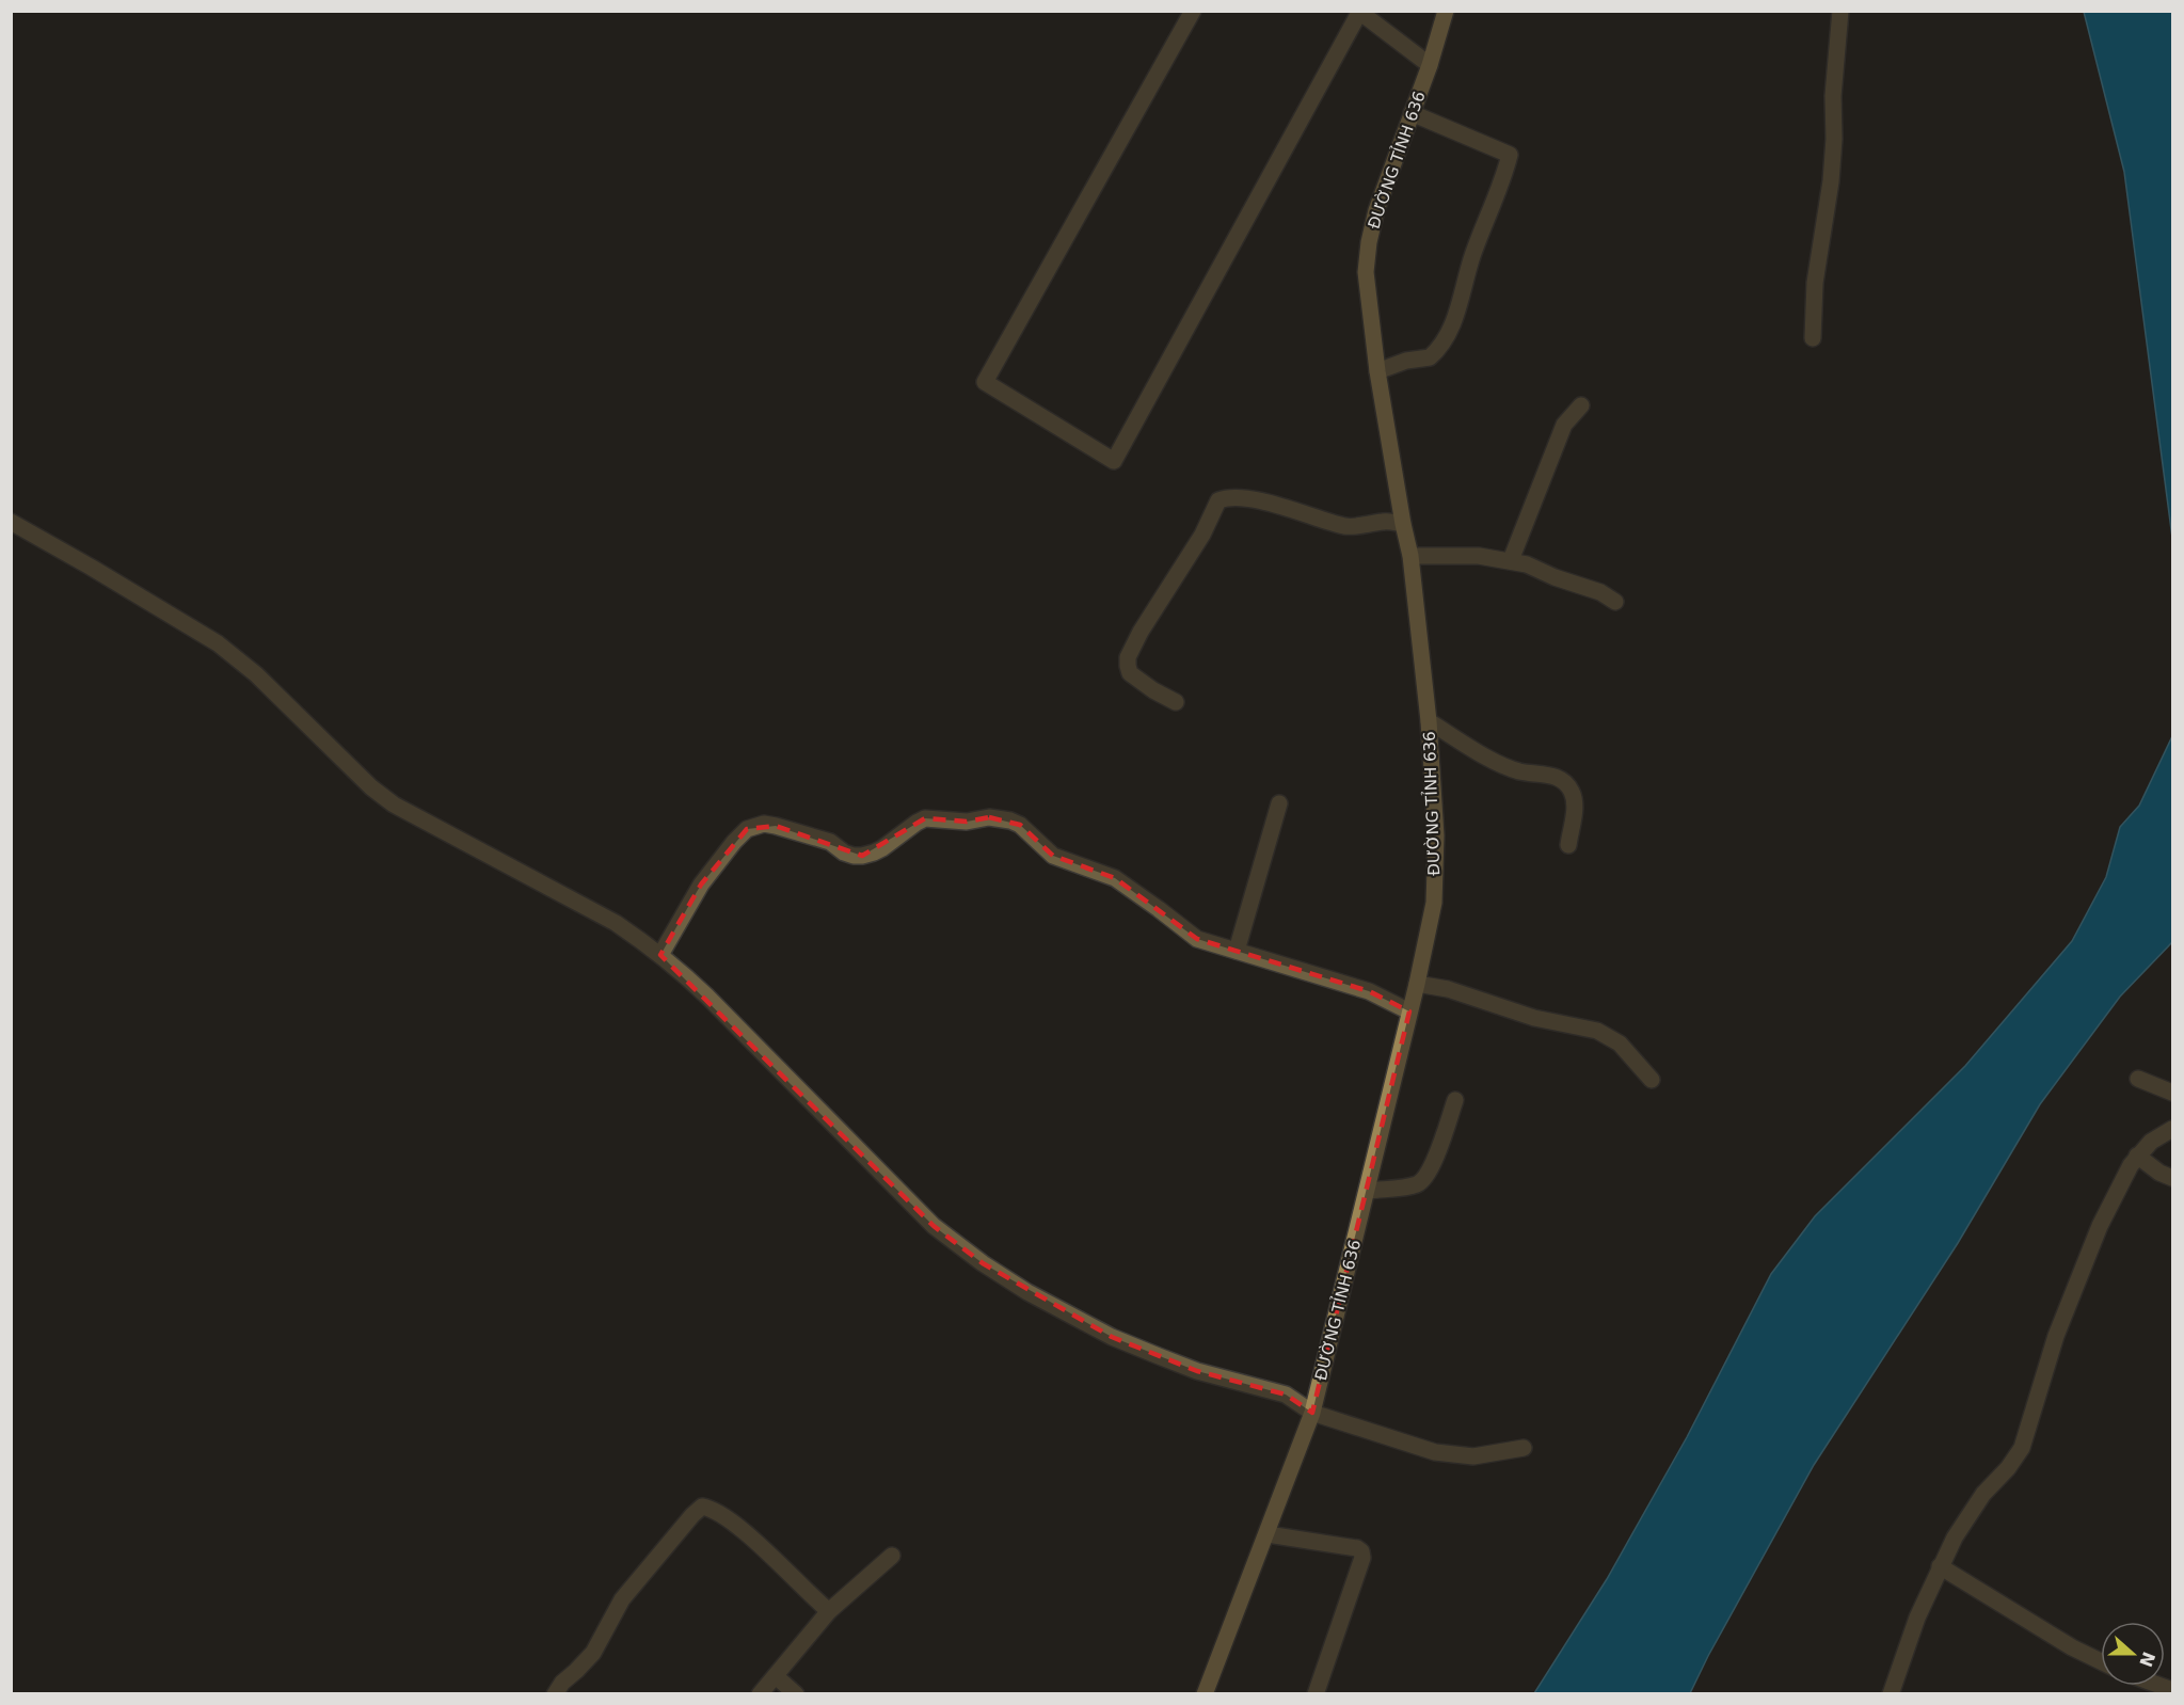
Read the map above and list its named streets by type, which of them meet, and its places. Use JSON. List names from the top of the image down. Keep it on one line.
{"streets":{"main road":["ĐƯỜNG TỈNH 636"]},"north":"right"}
